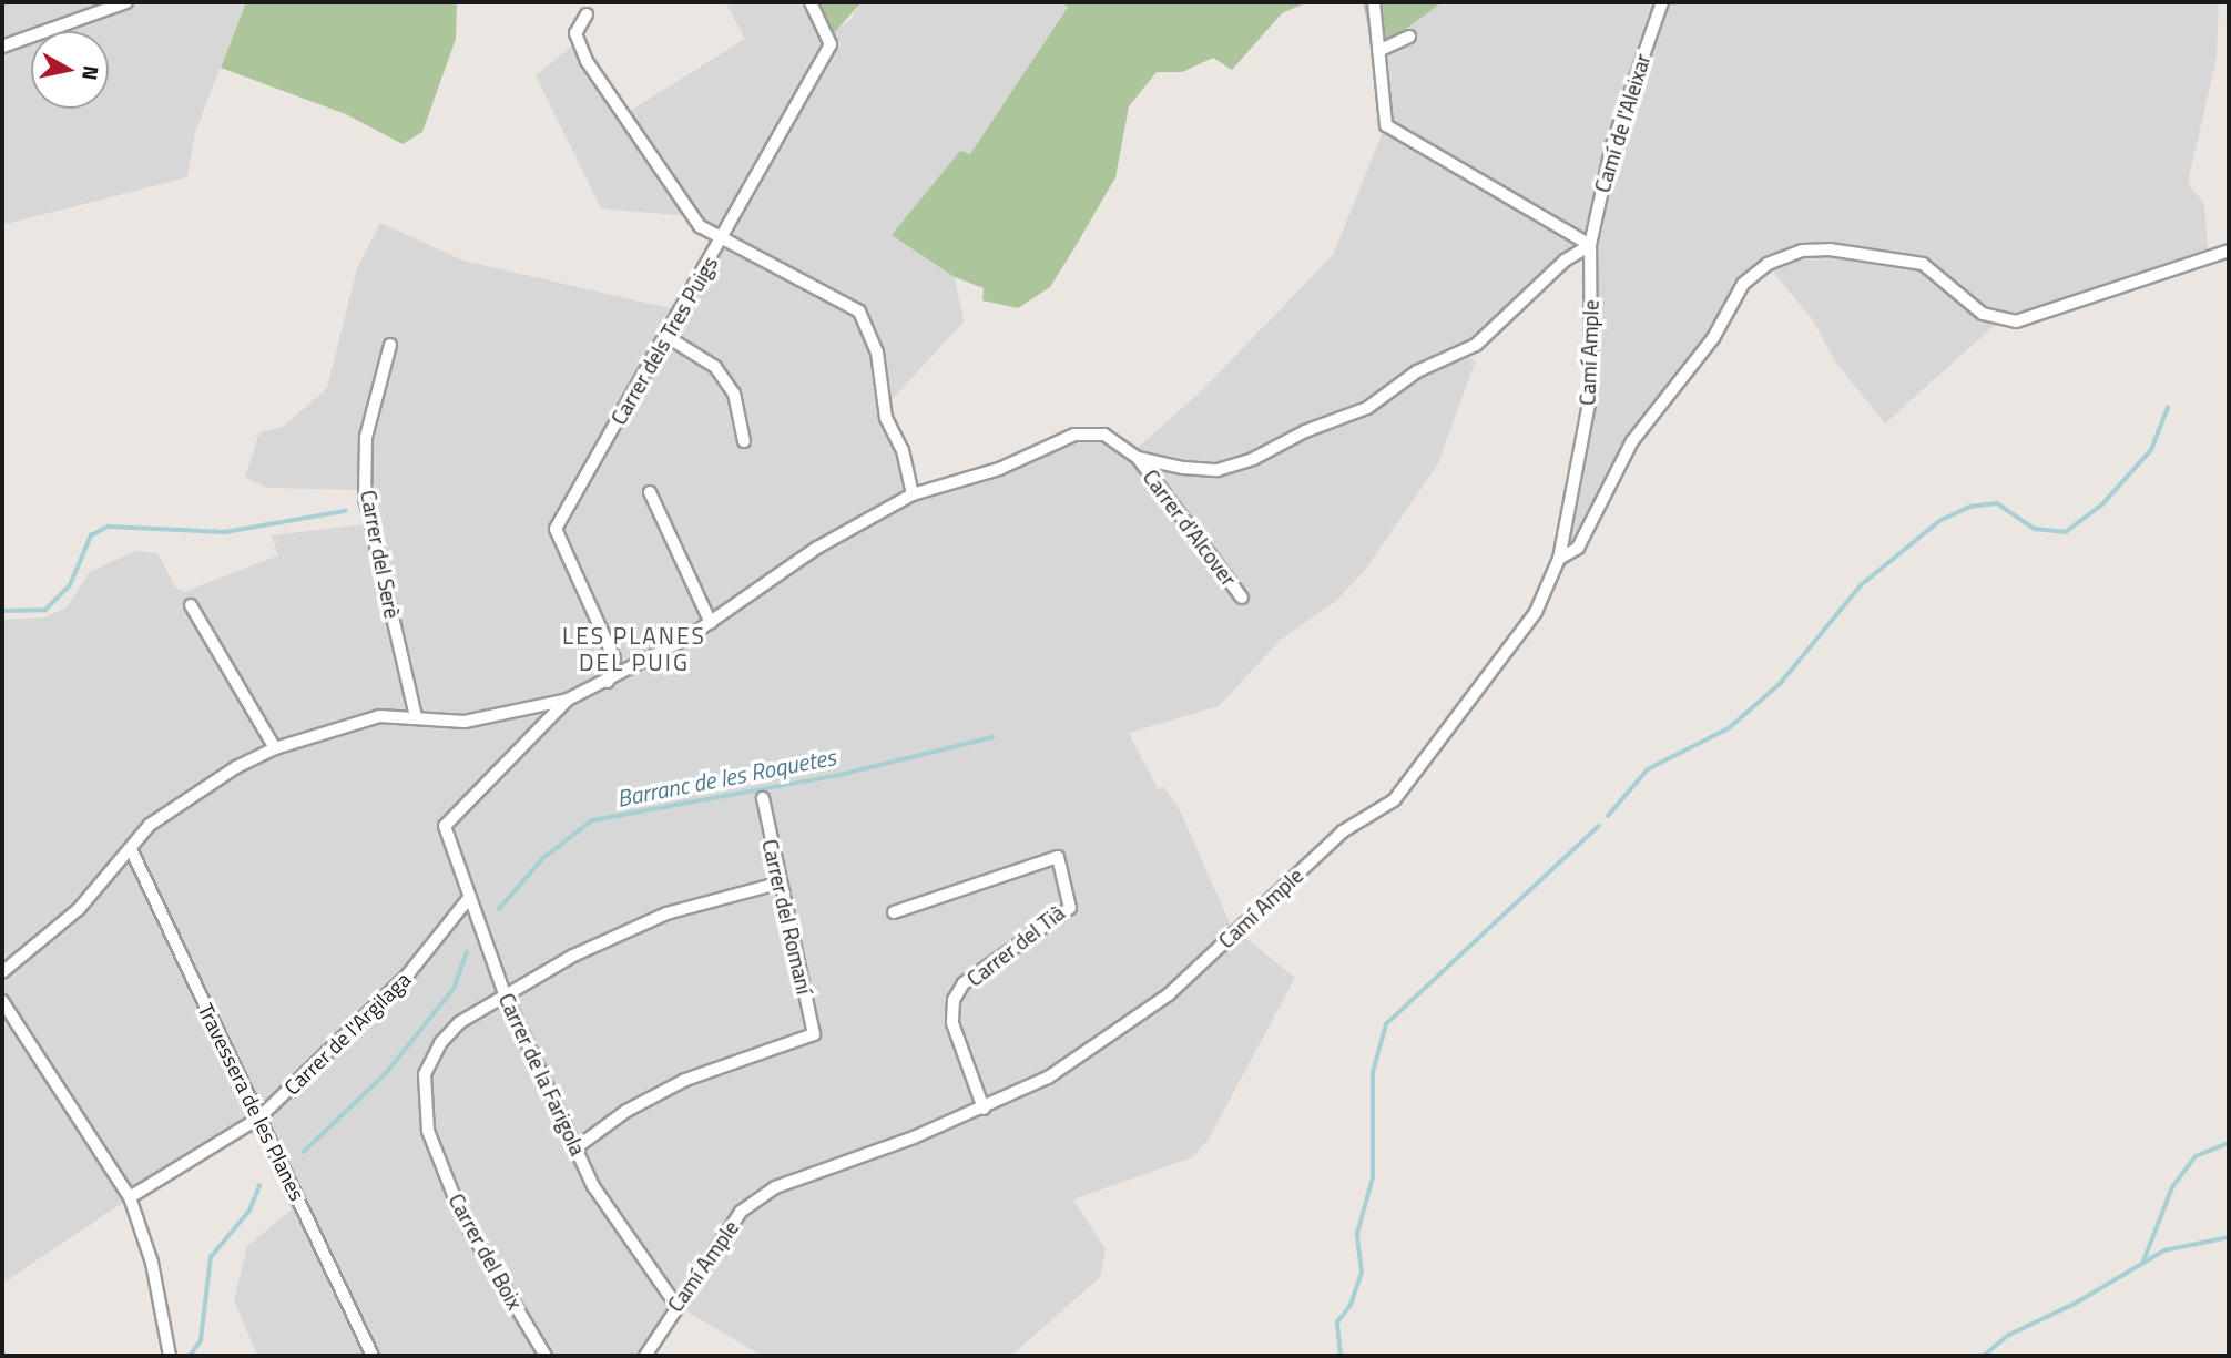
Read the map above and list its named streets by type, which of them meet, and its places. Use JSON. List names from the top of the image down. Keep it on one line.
{"streets":{"street":["Camí de l'Aleixar","Carrer dels Tres Puigs","Camí Ample","Carrer d'Alcover","Carrer del Serè","Carrer del Romaní","Carrer del Tià","Carrer de l'Argilaga","Carrer de la Farigola","Travessera de les Planes","Carrer del Boix"]},"crossings":[["Camí de l'Aleixar","Camí Ample"],["Camí Ample","Carrer del Tià"],["Camí Ample","Carrer de la Farigola"],["Carrer del Romaní","Carrer de la Farigola"],["Carrer del Romaní","Carrer del Boix"],["Carrer de l'Argilaga","Carrer de la Farigola"],["Carrer de l'Argilaga","Travessera de les Planes"],["Carrer de la Farigola","Carrer del Boix"]],"districts":["LES PLANES DEL PUIG"],"water":["Barranc de les Roquetes"],"north":"right"}
